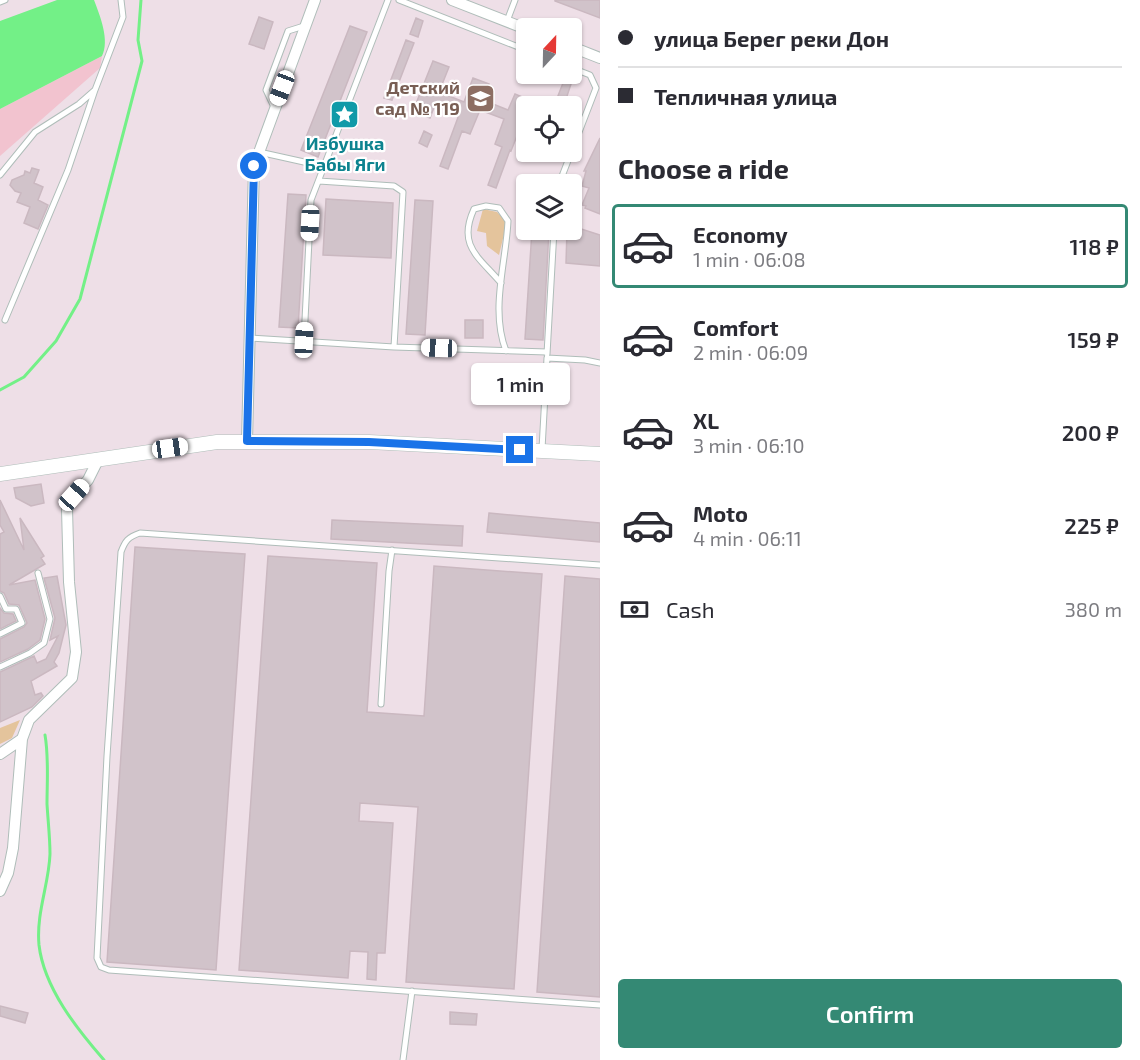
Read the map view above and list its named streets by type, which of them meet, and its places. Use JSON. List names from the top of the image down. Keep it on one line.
{"places":{"school or university":["Детский сад № 119"],"place":["Избушка Бабы Яги"]},"north":"top","page":{"banner":["улица Берег реки Дон","Тепличная улица"],"heading":"Choose a ride","list":[{"name":"Economy","note":"1 min · 06:08","value":"118 ₽"},{"name":"Comfort","note":"2 min · 06:09","value":"159 ₽"},{"name":"XL","note":"3 min · 06:10","value":"200 ₽"},{"name":"Moto","note":"4 min · 06:11","value":"225 ₽"}],"bubble":"1 min","pay":["Cash","380 m"],"buttons":"Confirm"}}
